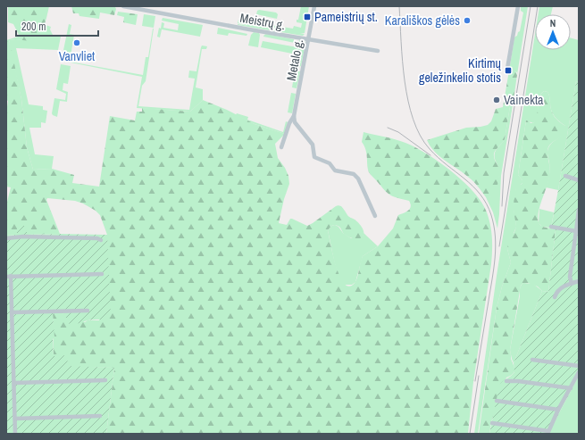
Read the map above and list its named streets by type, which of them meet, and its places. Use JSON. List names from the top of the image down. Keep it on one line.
{"streets":{"street":["Meistrų g.","Metalo g."]},"crossings":[["Meistrų g.","Metalo g."]],"places":{"transit":["Pameistrių st.","Kirtimų geležinkelio stotis"],"other":["Karališkos gėlės","Vanvliet","Vainekta"]},"scale_bar":"200 m","north":"top"}
